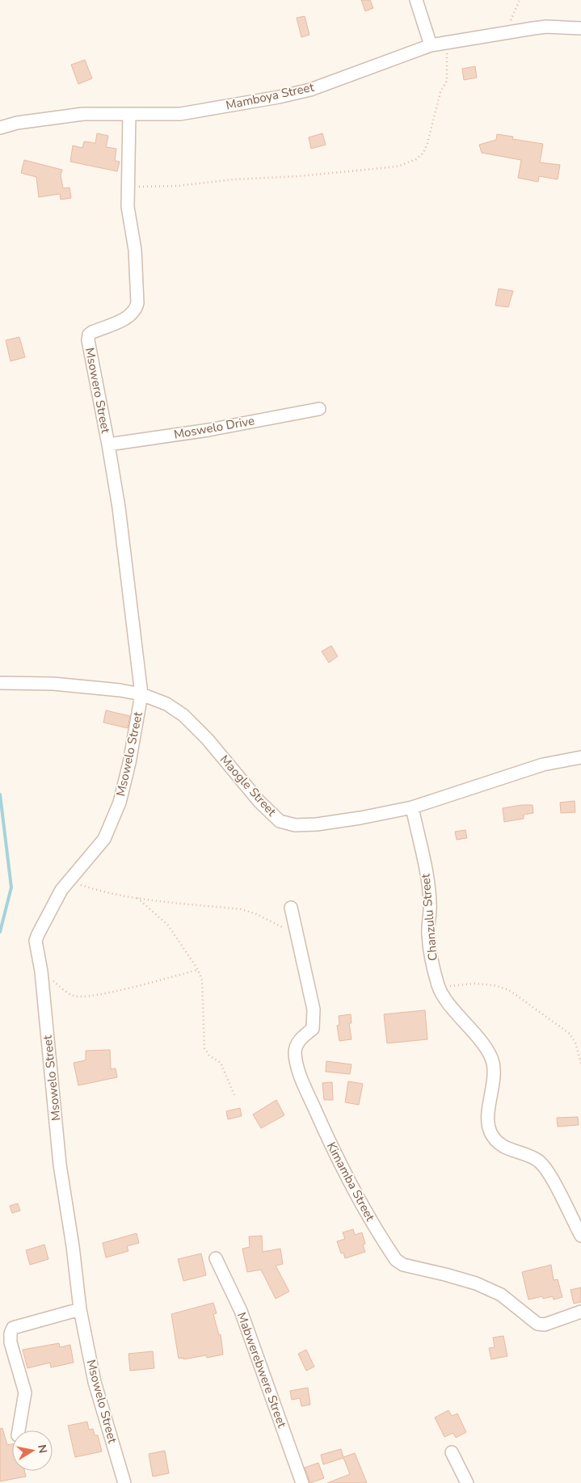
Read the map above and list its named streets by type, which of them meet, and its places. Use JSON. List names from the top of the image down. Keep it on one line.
{"streets":{"street":["Mamboya Street","Msowero Street","Moswelo Drive","Msowelo Street","Maogle Street","Chanzulu Street","Kimamba Street","Mabwerebwere Street"]},"crossings":[["Mamboya Street","Msowero Street"],["Msowero Street","Moswelo Drive"],["Msowero Street","Msowelo Street"],["Msowero Street","Maogle Street"],["Msowelo Street","Maogle Street"],["Maogle Street","Chanzulu Street"]],"north":"right"}
